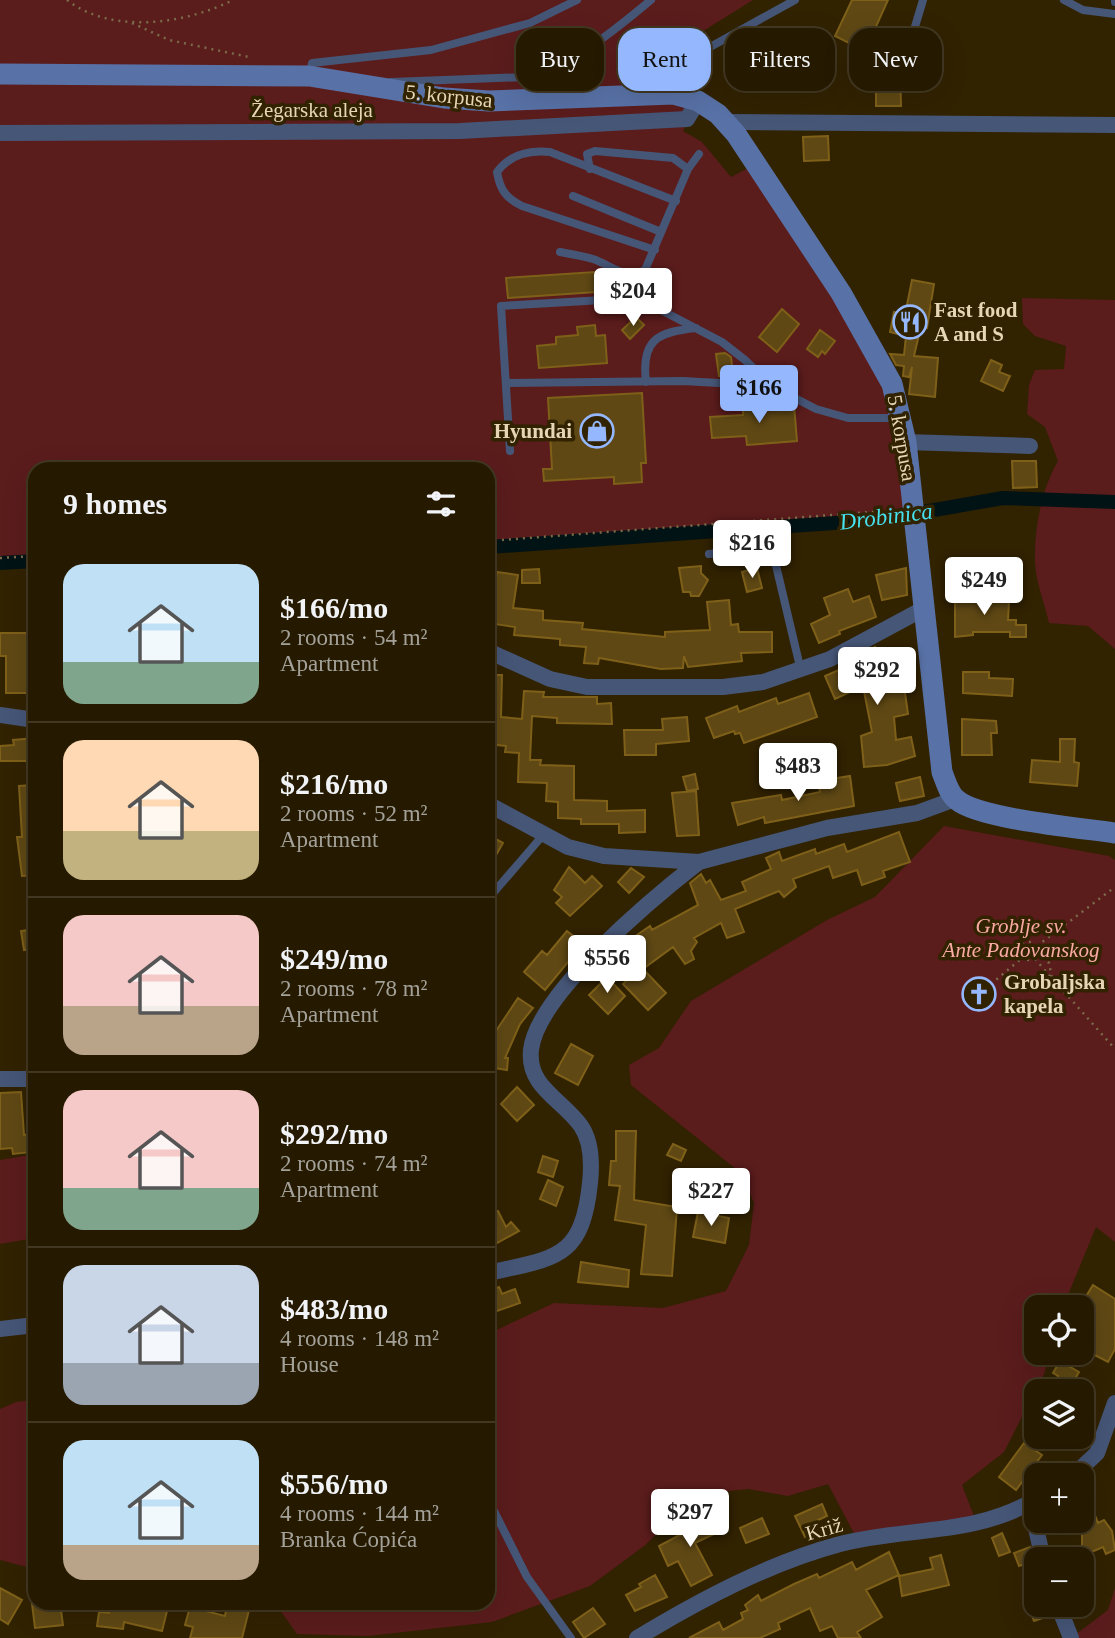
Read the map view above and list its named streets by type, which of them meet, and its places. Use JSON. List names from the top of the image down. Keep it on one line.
{"streets":{"street":["5. korpusa","Žegarska aleja","Križ"]},"crossings":[["5. korpusa","Žegarska aleja"]],"water":["Drobinica"],"parks":["Groblje sv. Ante Padovanskog"],"places":{"restaurant":["Fast food A and S"],"shop":["Hyundai"],"church":["Grobaljska kapela"]},"page":{"chip":["Buy","Rent","Filters","New"],"price":["$204","$166","$216","$249","$292","$483","$556","$227","$297"],"heading":"9 homes","list":[{"name":"$166/mo","note":"2 rooms · 54 m² · Apartment"},{"name":"$216/mo","note":"2 rooms · 52 m² · Apartment"},{"name":"$249/mo","note":"2 rooms · 78 m² · Apartment"},{"name":"$292/mo","note":"2 rooms · 74 m² · Apartment"},{"name":"$483/mo","note":"4 rooms · 148 m² · House"},{"name":"$556/mo","note":"4 rooms · 144 m² · Branka Ćopića"}],"map_buttons":["+","−"]}}
